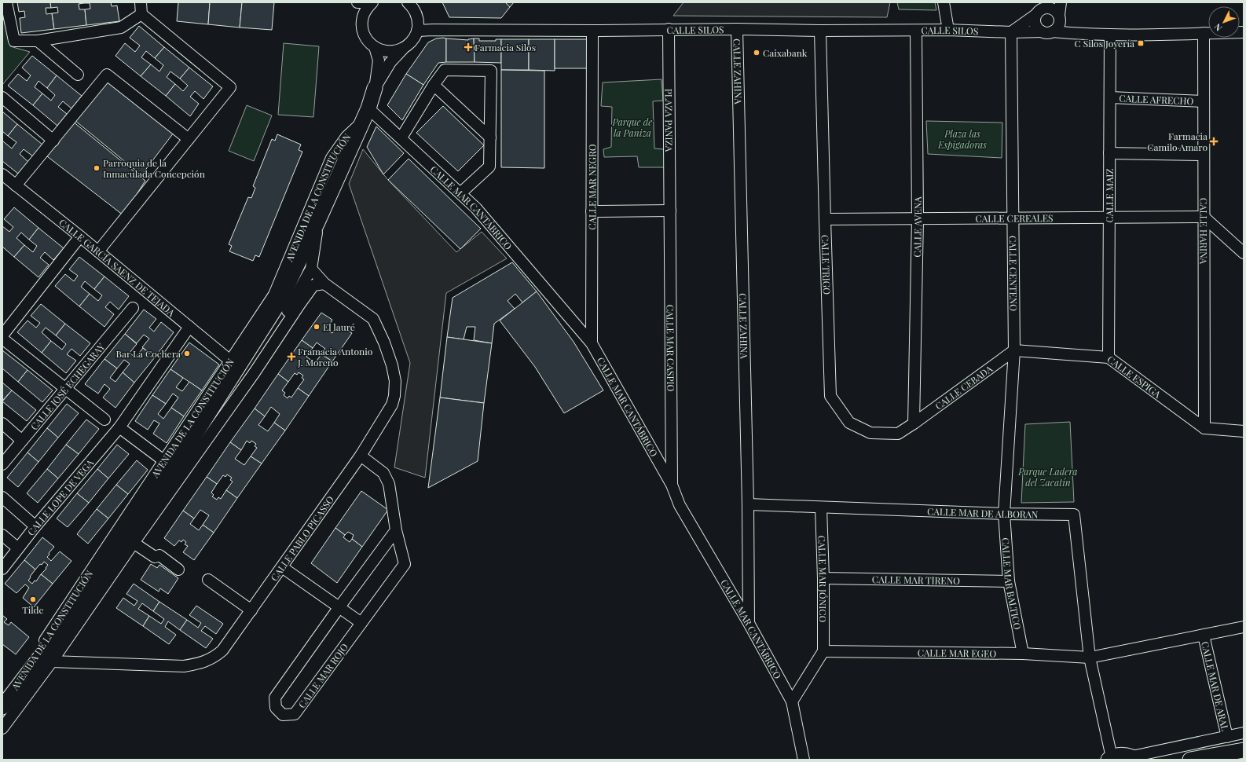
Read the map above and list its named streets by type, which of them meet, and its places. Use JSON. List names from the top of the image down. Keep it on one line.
{"streets":{"street":["CALLE SILOS","CALLE ZAHINA","CALLE AFRECHO","PLAZA PANIZA","CALLE MAR NEGRO","CALLE MAIZ","AVENIDA DE LA CONSTITUCIÓN","CALLE MAR CANTÁBRICO","CALLE CEREALES","CALLE AVENA","CALLE HARINA","CALLE TRIGO","CALLE GARCÍA SAENZ DE TEJADA","CALLE CENTENO","CALLE MAR CASPIO","CALLE ESPIGA","CALLE JOSÉ ECHEGARAY","CALLE CEBADA","CALLE LOPE DE VEGA","CALLE MAR DE ALBORAN","CALLE PABLO PICASSO","CALLE MAR JÓNICO","CALLE MAR TIRENO","CALLE MAR BALTICO","CALLE MAR EGEO","CALLE MAR ROJO","CALLE MAR DE ARAL"]},"crossings":[["CALLE SILOS","CALLE ZAHINA"],["CALLE SILOS","PLAZA PANIZA"],["CALLE SILOS","CALLE MAR NEGRO"],["CALLE SILOS","CALLE MAIZ"],["CALLE SILOS","AVENIDA DE LA CONSTITUCIÓN"],["CALLE SILOS","CALLE AVENA"],["CALLE SILOS","CALLE HARINA"],["CALLE SILOS","CALLE TRIGO"],["CALLE SILOS","CALLE CENTENO"],["CALLE ZAHINA","CALLE MAR CANTÁBRICO"],["CALLE ZAHINA","CALLE MAR DE ALBORAN"],["CALLE AFRECHO","CALLE MAIZ"],["CALLE AFRECHO","CALLE HARINA"],["PLAZA PANIZA","CALLE MAR CASPIO"],["CALLE MAR NEGRO","CALLE MAR CANTÁBRICO"],["CALLE MAIZ","CALLE CEREALES"],["CALLE MAIZ","CALLE ESPIGA"],["AVENIDA DE LA CONSTITUCIÓN","CALLE MAR CANTÁBRICO"],["AVENIDA DE LA CONSTITUCIÓN","CALLE GARCÍA SAENZ DE TEJADA"],["AVENIDA DE LA CONSTITUCIÓN","CALLE PABLO PICASSO"],["CALLE MAR CANTÁBRICO","CALLE MAR CASPIO"],["CALLE CEREALES","CALLE AVENA"],["CALLE CEREALES","CALLE HARINA"],["CALLE CEREALES","CALLE TRIGO"],["CALLE CEREALES","CALLE CENTENO"],["CALLE AVENA","CALLE TRIGO"],["CALLE AVENA","CALLE CEBADA"],["CALLE HARINA","CALLE ESPIGA"],["CALLE TRIGO","CALLE CEBADA"],["CALLE GARCÍA SAENZ DE TEJADA","CALLE LOPE DE VEGA"],["CALLE CENTENO","CALLE ESPIGA"],["CALLE CENTENO","CALLE CEBADA"],["CALLE CENTENO","CALLE MAR DE ALBORAN"],["CALLE CENTENO","CALLE MAR BALTICO"],["CALLE ESPIGA","CALLE CEBADA"],["CALLE MAR DE ALBORAN","CALLE MAR JÓNICO"],["CALLE MAR DE ALBORAN","CALLE MAR BALTICO"],["CALLE MAR DE ALBORAN","CALLE MAR EGEO"],["CALLE PABLO PICASSO","CALLE MAR ROJO"],["CALLE MAR JÓNICO","CALLE MAR TIRENO"],["CALLE MAR JÓNICO","CALLE MAR EGEO"],["CALLE MAR TIRENO","CALLE MAR BALTICO"],["CALLE MAR BALTICO","CALLE MAR EGEO"],["CALLE MAR EGEO","CALLE MAR DE ARAL"]],"parks":["Parque de la Paniza","Plaza las Espigadoras","Parque Ladera del Zacatín"],"places":{"transit":["C Silos Joyería"],"health":["Farmacia Silos","Farmacia Camilo Amaro","Framacia Antonio J. Moreno"],"other":["Caixabank","Parroquia de la Inmaculada Concepción","El lauré","Bar La Cochera","Tilde"]},"north":"bottom left"}
